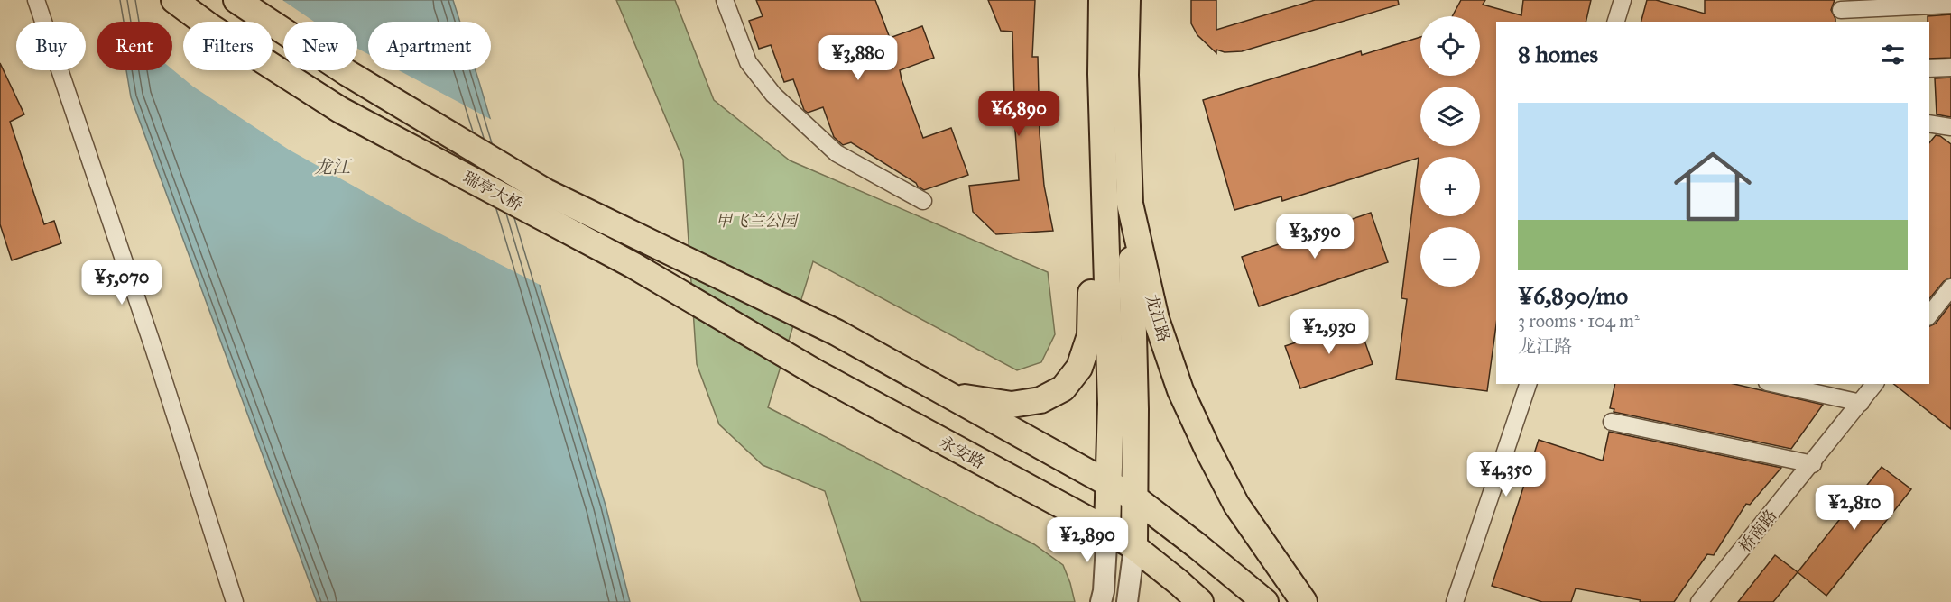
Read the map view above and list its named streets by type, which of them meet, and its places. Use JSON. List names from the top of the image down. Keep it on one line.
{"streets":{"main road":["瑞亭大桥","龙江路","永安路"],"street":["桥南路"]},"crossings":[["瑞亭大桥","永安路"]],"water":["龙江"],"parks":["甲飞兰公园"],"page":{"map_buttons":["+","−"],"chip":["Buy","Rent","Filters","New","Apartment"],"heading":"8 homes","price":["¥3,880","¥6,890","¥3,590","¥5,070","¥2,930","¥4,350","¥2,810","¥2,890"],"list":[{"name":"¥6,890/mo","note":"3 rooms · 104 m² · 龙江路"}]}}
